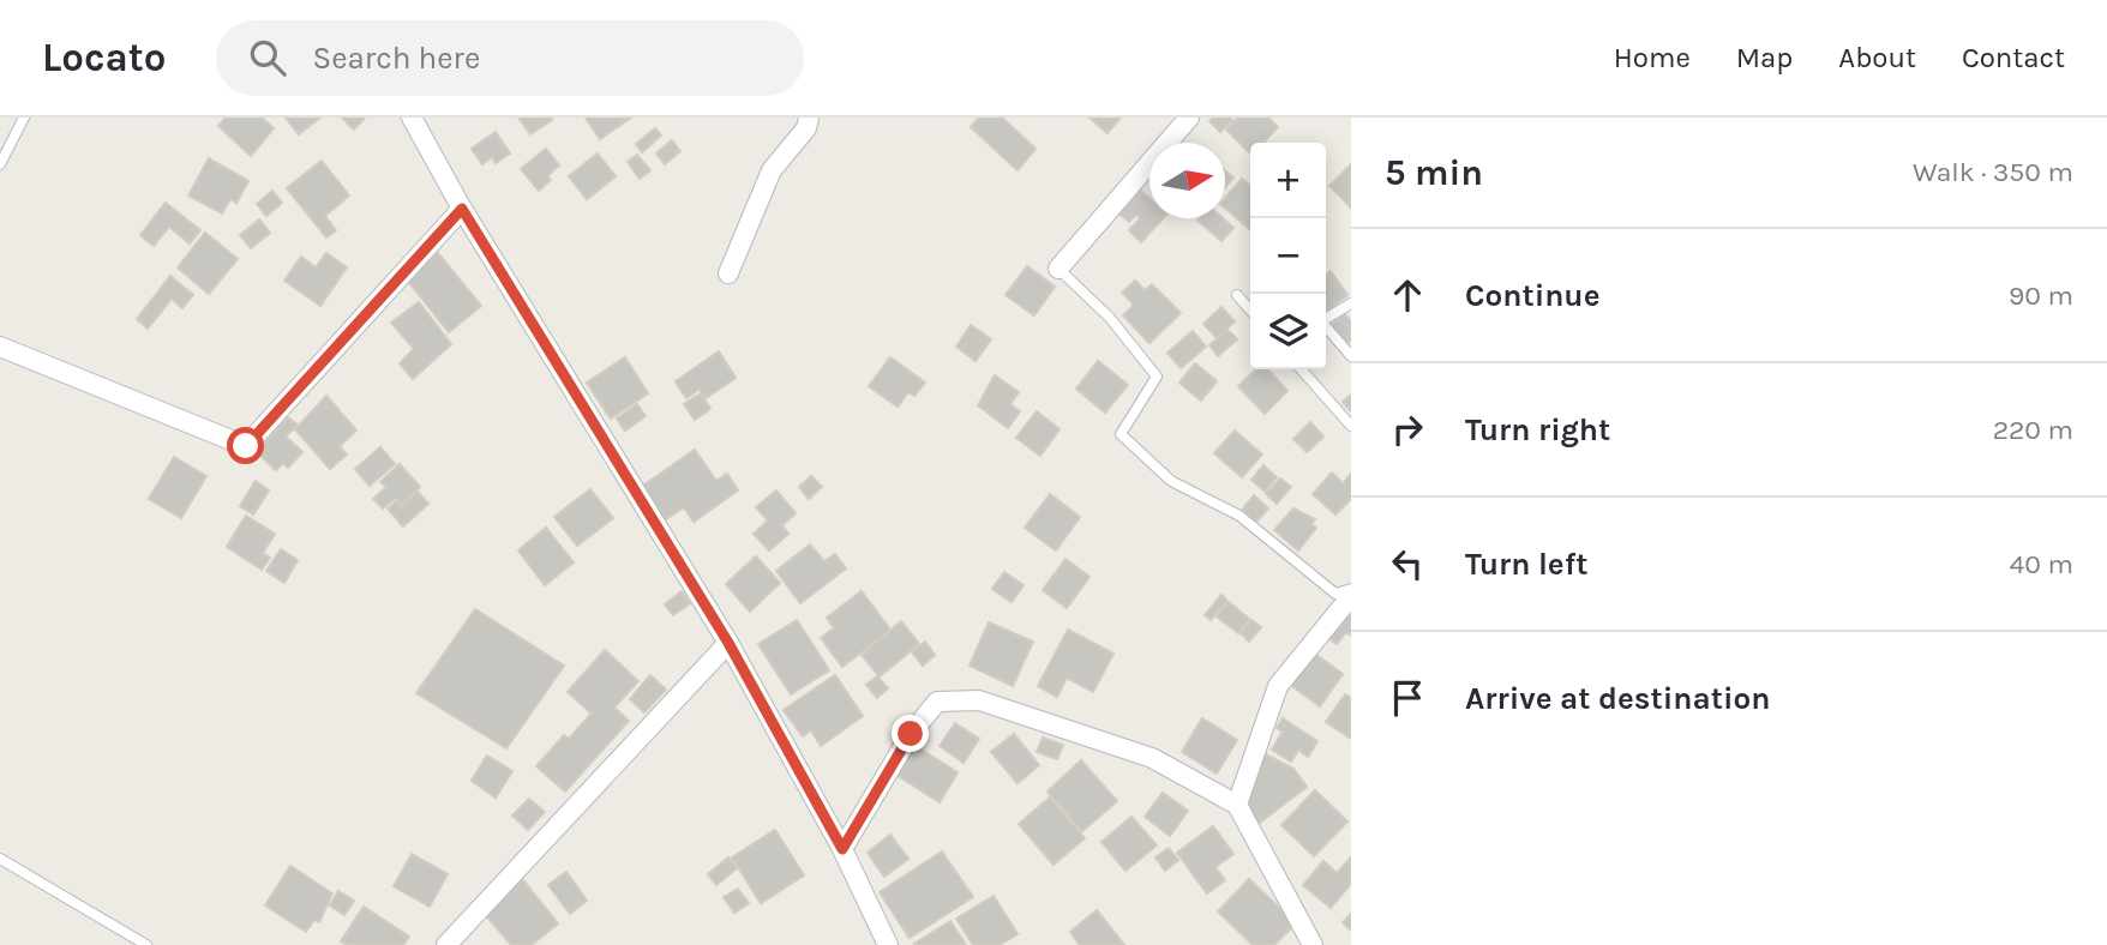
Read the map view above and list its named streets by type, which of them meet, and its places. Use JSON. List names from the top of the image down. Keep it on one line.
{"north":"right","page":{"header":"Locato","search":"Search here","nav":["Home","Map","About","Contact"],"heading":["5 min","Walk · 350 m"],"map_buttons":["+","−"],"list":[["Continue","90 m"],["Turn right","220 m"],["Turn left","40 m"],"Arrive at destination"]}}
